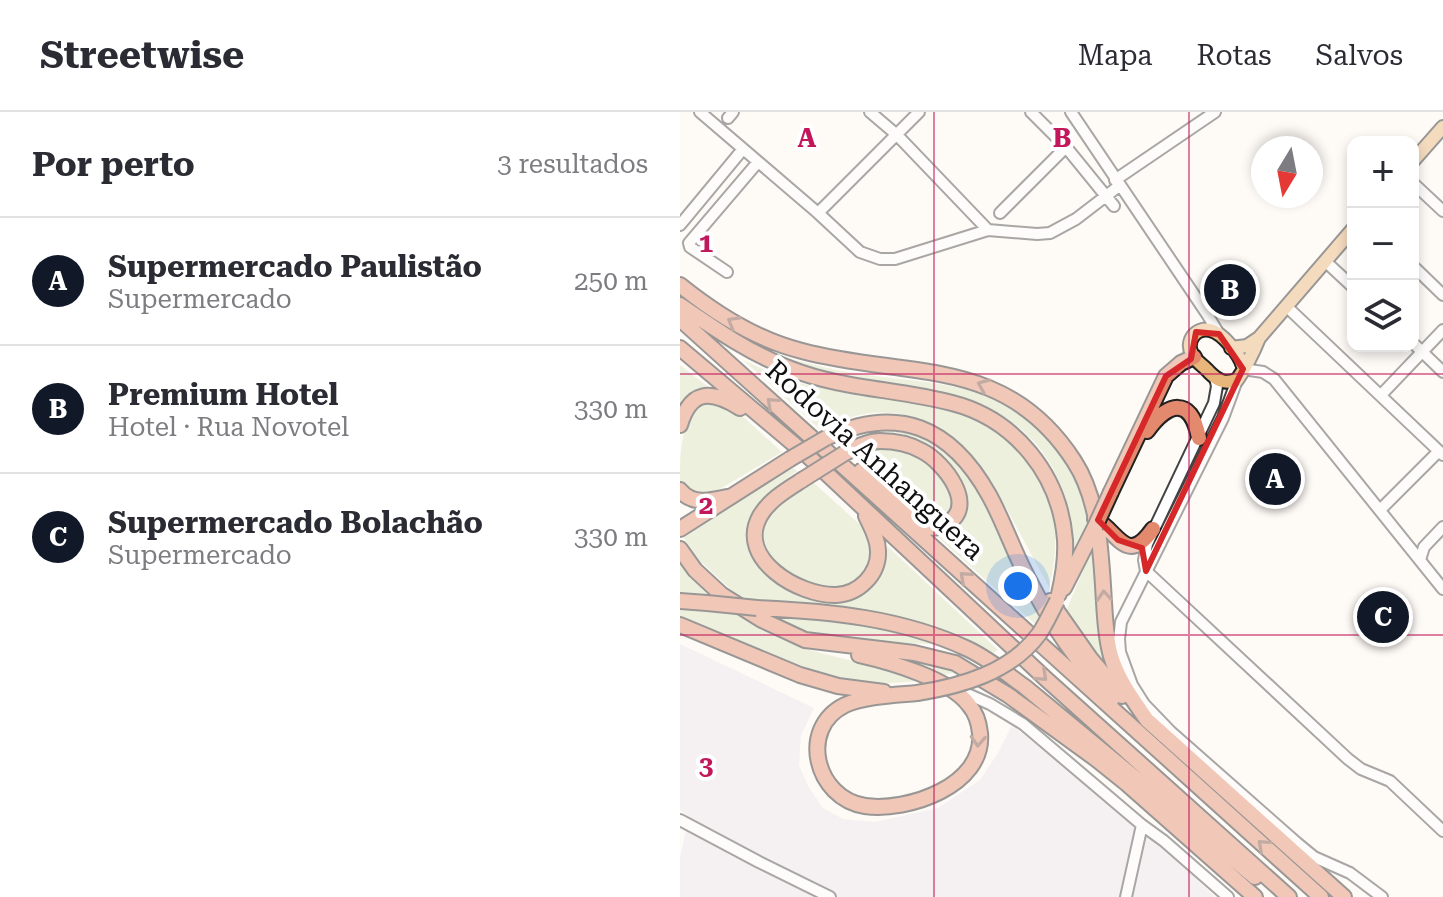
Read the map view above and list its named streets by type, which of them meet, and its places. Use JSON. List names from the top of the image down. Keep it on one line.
{"streets":{"highway":["Rodovia Anhanguera"]},"north":"bottom","page":{"header":"Streetwise","nav":["Mapa","Rotas","Salvos"],"heading":["Por perto","3 resultados"],"map_buttons":["+","−"],"list":[{"mark":"A","name":"Supermercado Paulistão","note":"Supermercado","value":"250 m"},{"mark":"B","name":"Premium Hotel","note":"Hotel · Rua Novotel","value":"330 m"},{"mark":"C","name":"Supermercado Bolachão","note":"Supermercado","value":"330 m"}],"pins":["B","A","C"]},"grid":{"columns":["A","B"],"rows":["1","2","3"]}}
